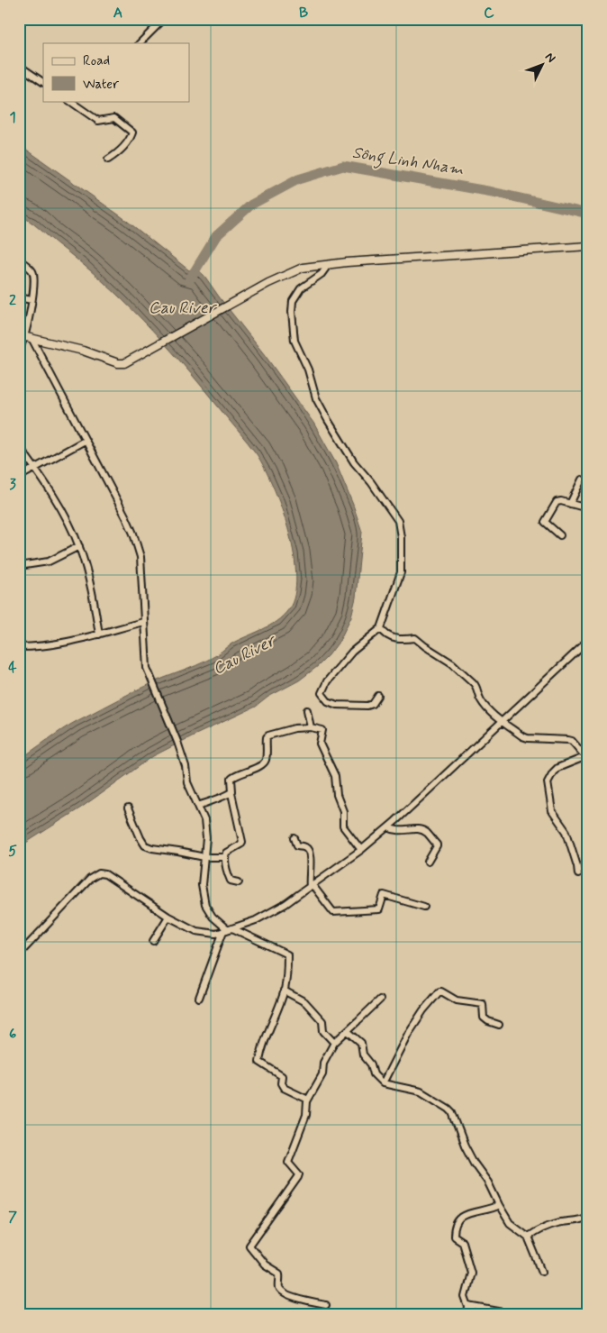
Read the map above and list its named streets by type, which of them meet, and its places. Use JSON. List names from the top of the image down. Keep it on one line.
{"water":["Sông Linh Nham","Cau River"],"legend":["Road","Water"],"north":"top right","grid":{"columns":["A","B","C"],"rows":["1","2","3","4","5","6","7"]}}
